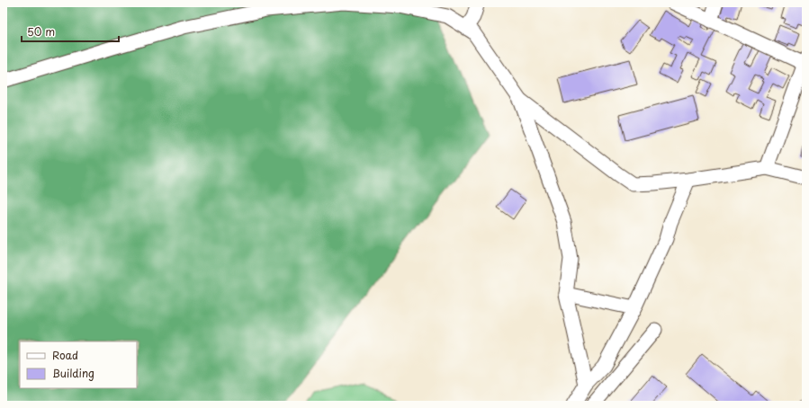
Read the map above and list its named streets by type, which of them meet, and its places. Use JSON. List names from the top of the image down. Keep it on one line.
{"legend":["Road","Building"],"scale_bar":"50 m"}
